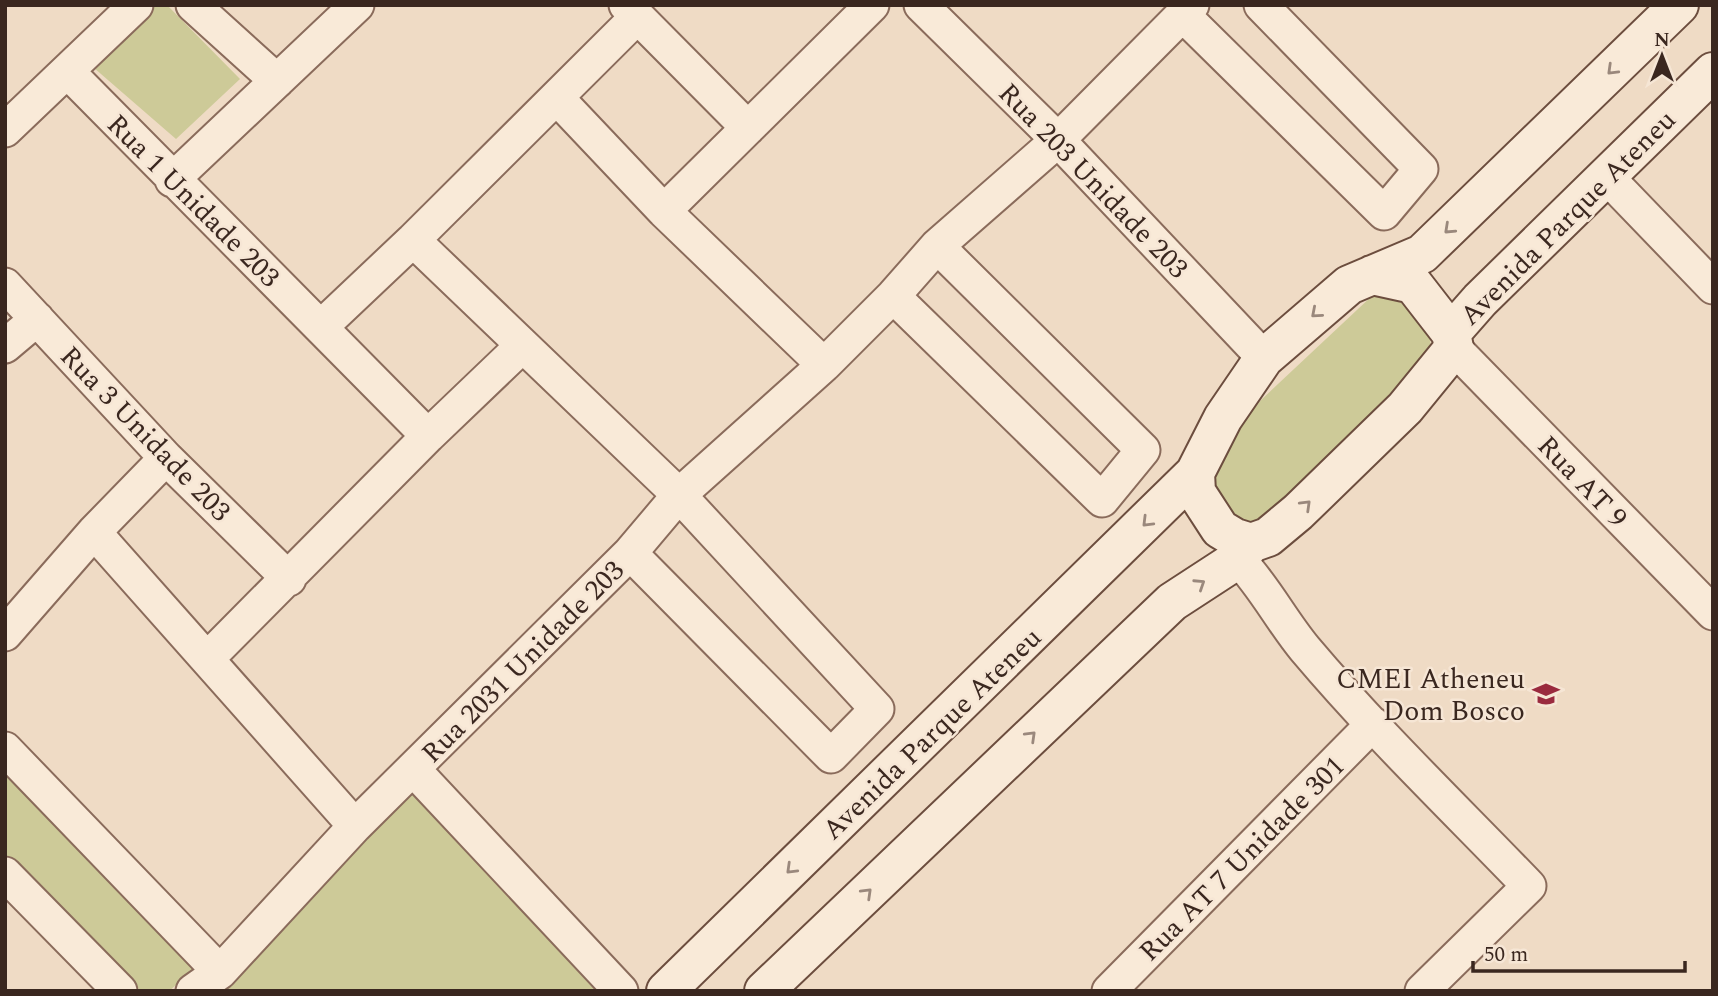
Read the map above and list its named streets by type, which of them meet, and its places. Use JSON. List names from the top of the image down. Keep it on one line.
{"streets":{"street":["Rua 203 Unidade 203","Rua 1 Unidade 203","Avenida Parque Ateneu","Rua 3 Unidade 203","Rua AT 9","Rua 2031 Unidade 203","Rua AT 7 Unidade 301"]},"crossings":[["Rua 203 Unidade 203","Avenida Parque Ateneu"],["Rua 203 Unidade 203","Rua 2031 Unidade 203"],["Avenida Parque Ateneu","Rua AT 9"]],"places":{"school or university":["CMEI Atheneu Dom Bosco"]},"scale_bar":"50 m","north":"top"}
